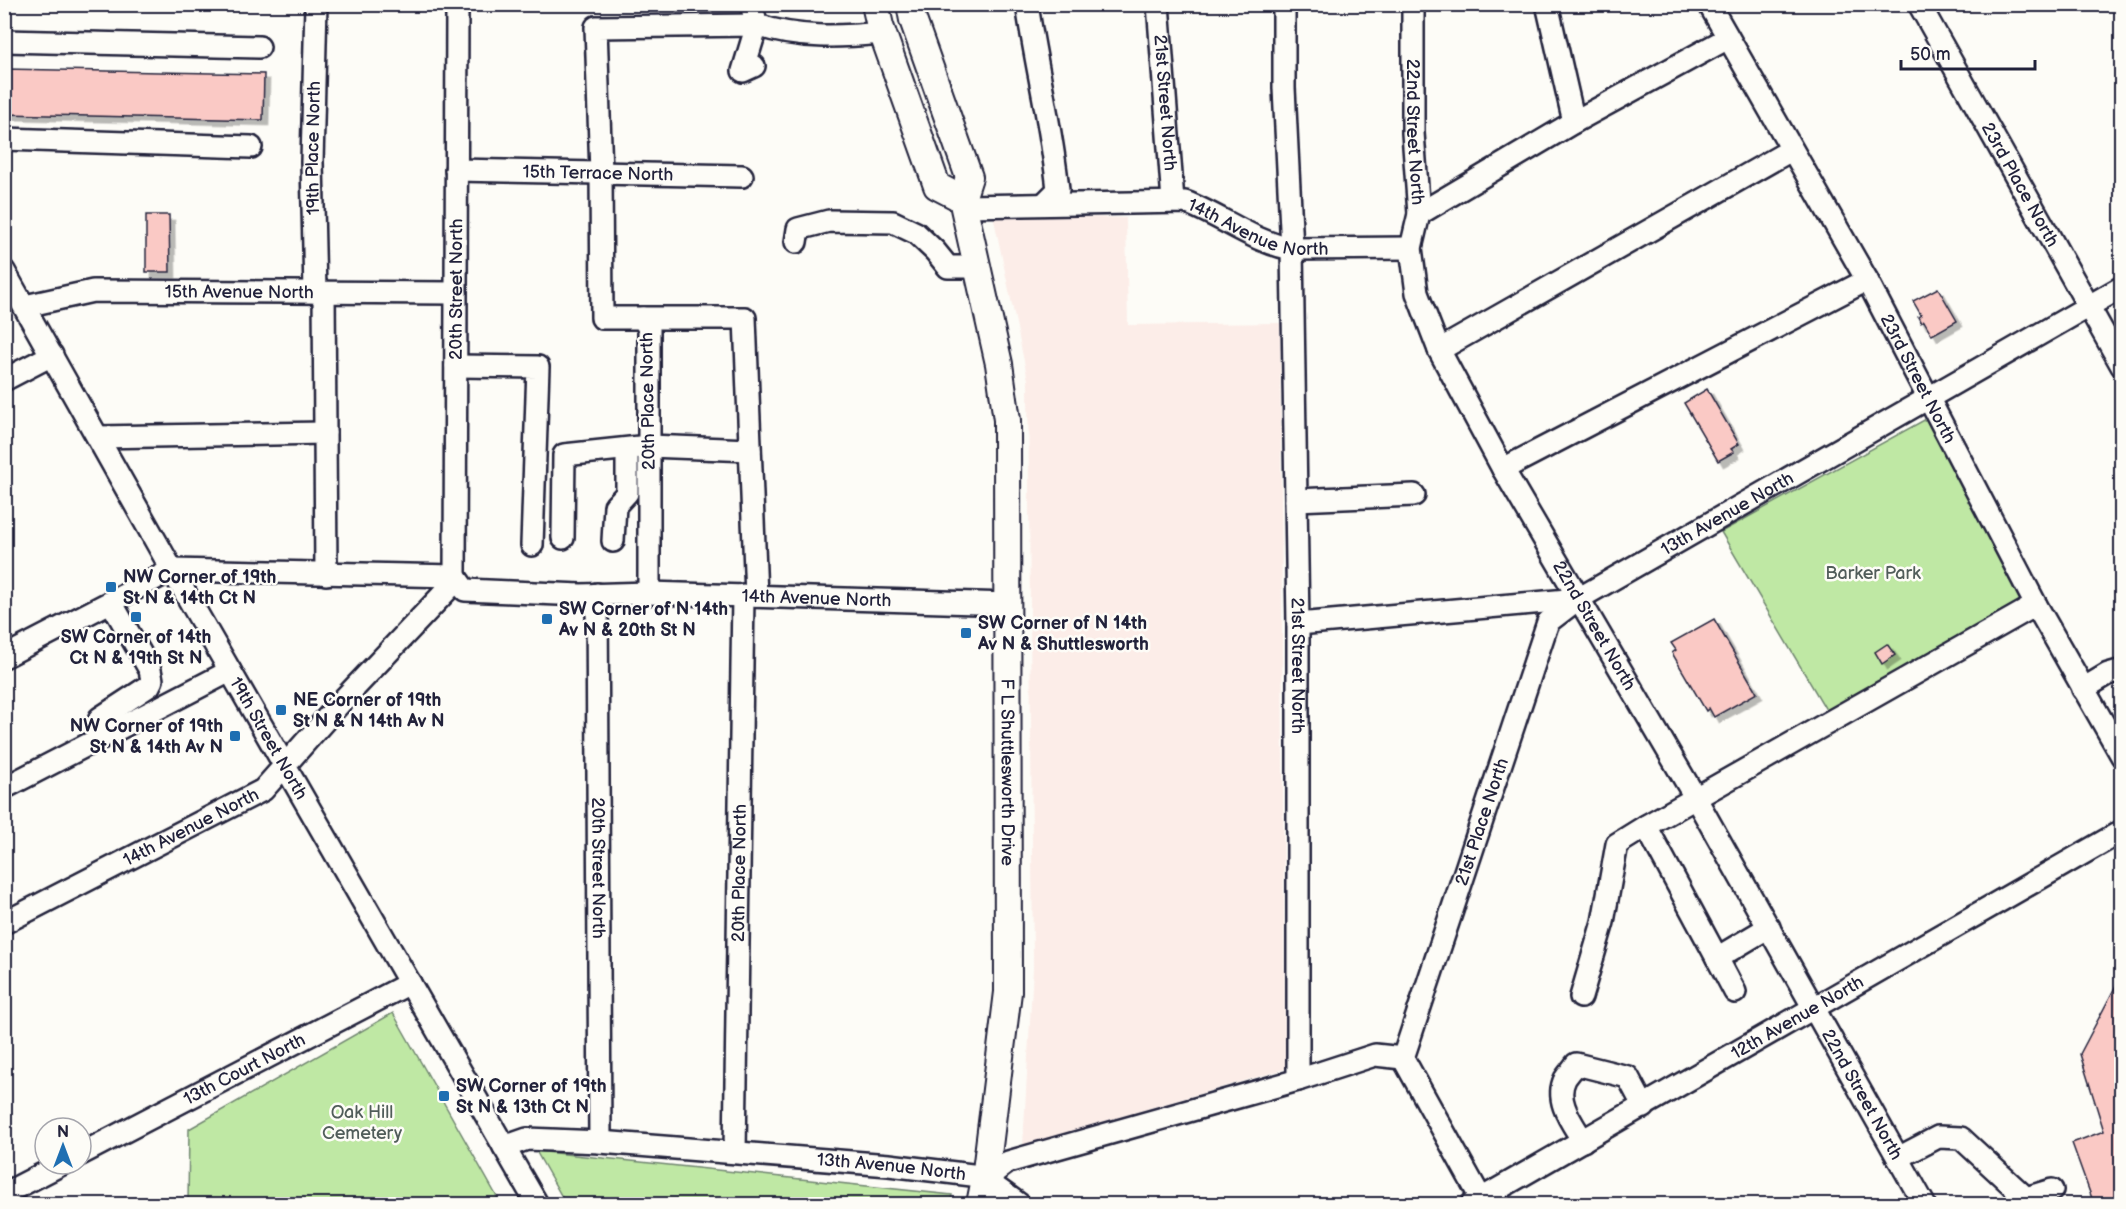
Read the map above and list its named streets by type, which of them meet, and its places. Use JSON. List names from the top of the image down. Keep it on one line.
{"streets":{"main road":["F L Shuttlesworth Drive"],"street":["21st Street North","22nd Street North","19th Place North","15th Terrace North","23rd Place North","14th Avenue North","20th Street North","15th Avenue North","23rd Street North","20th Place North","13th Avenue North","19th Street North","21st Place North","12th Avenue North","13th Court North"]},"crossings":[["21st Street North","14th Avenue North"],["21st Street North","13th Avenue North"],["22nd Street North","14th Avenue North"],["22nd Street North","13th Avenue North"],["22nd Street North","21st Place North"],["22nd Street North","12th Avenue North"],["19th Place North","15th Avenue North"],["15th Terrace North","20th Street North"],["23rd Place North","13th Avenue North"],["14th Avenue North","20th Street North"],["14th Avenue North","20th Place North"],["14th Avenue North","19th Street North"],["14th Avenue North","F L Shuttlesworth Drive"],["20th Street North","15th Avenue North"],["20th Street North","13th Avenue North"],["15th Avenue North","19th Street North"],["23rd Street North","13th Avenue North"],["20th Place North","13th Avenue North"],["13th Avenue North","19th Street North"],["13th Avenue North","F L Shuttlesworth Drive"],["13th Avenue North","21st Place North"],["19th Street North","13th Court North"]],"parks":["Barker Park","Oak Hill Cemetery"],"places":{"transit":["NW Corner of 19th St N & 14th Ct N","SW Corner of 14th Ct N & 19th St N","SW Corner of N 14th Av N & 20th St N","SW Corner of N 14th Av N & Shuttlesworth","NE Corner of 19th St N & N 14th Av N","NW Corner of 19th St N & 14th Av N","SW Corner of 19th St N & 13th Ct N"]},"scale_bar":"50 m","north":"top"}
